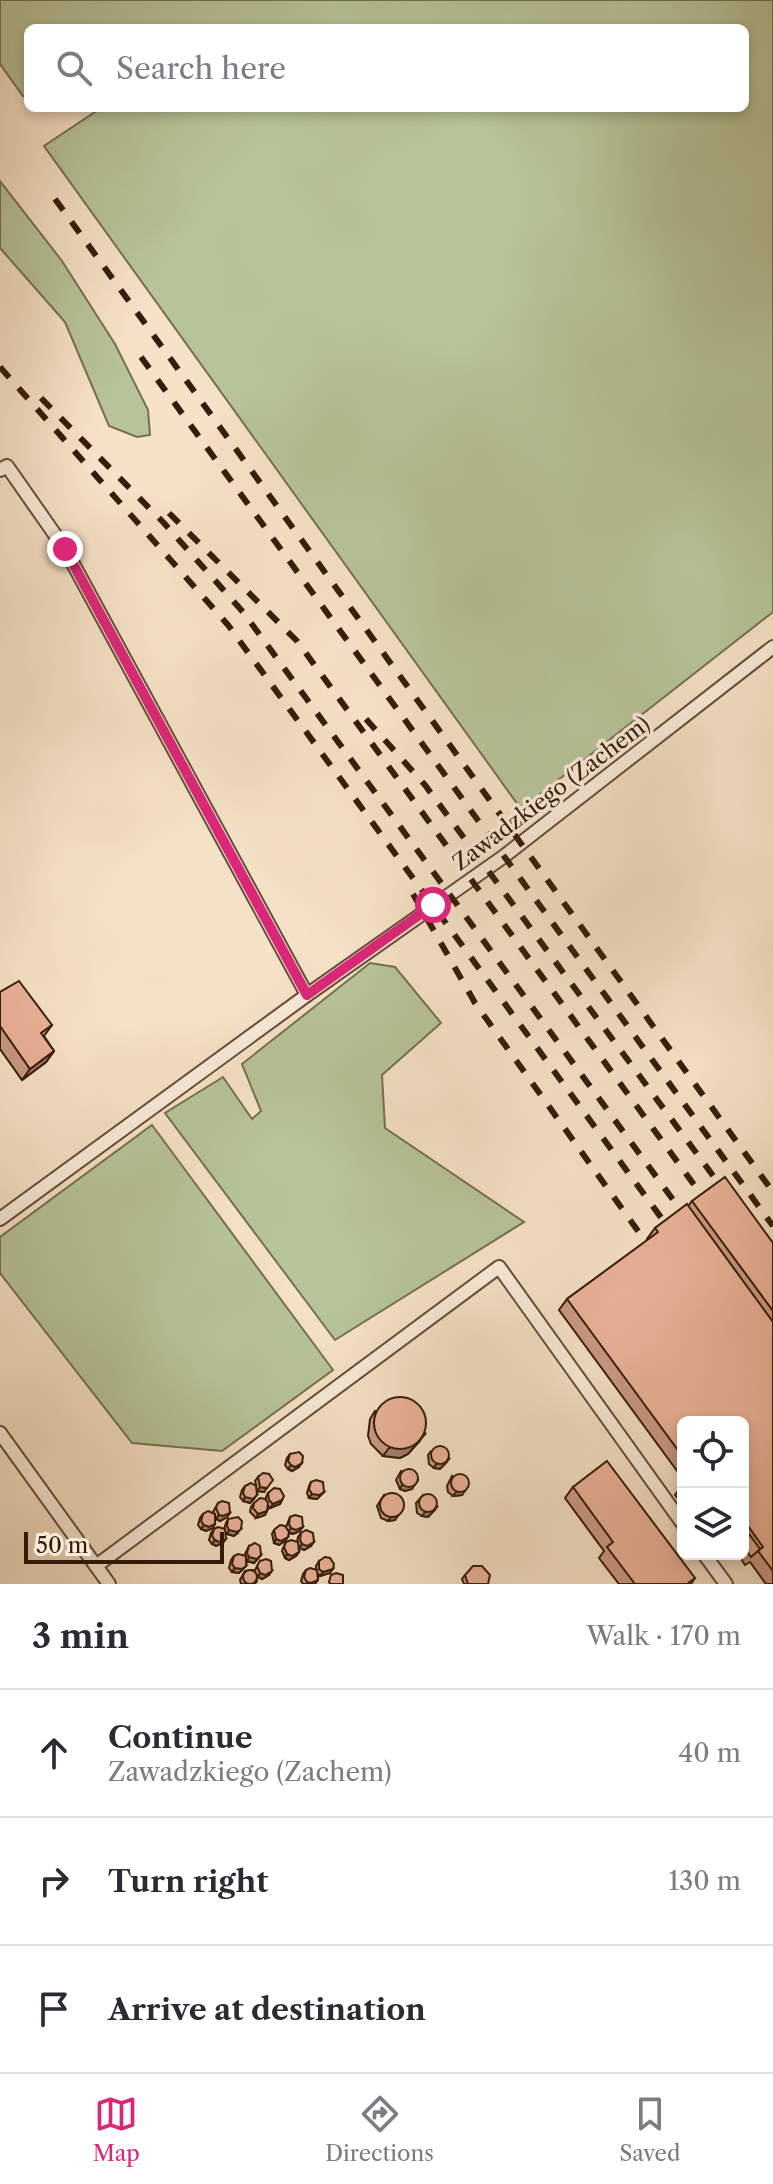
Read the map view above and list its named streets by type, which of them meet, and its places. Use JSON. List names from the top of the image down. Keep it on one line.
{"streets":{"lane":["Zawadzkiego (Zachem)"]},"scale_bar":"50 m","page":{"search":"Search here","scale":"50 m","heading":["3 min","Walk · 170 m"],"list":[["Continue","Zawadzkiego (Zachem)","40 m"],["Turn right","130 m"],"Arrive at destination"],"nav":["Map","Directions","Saved"]}}
